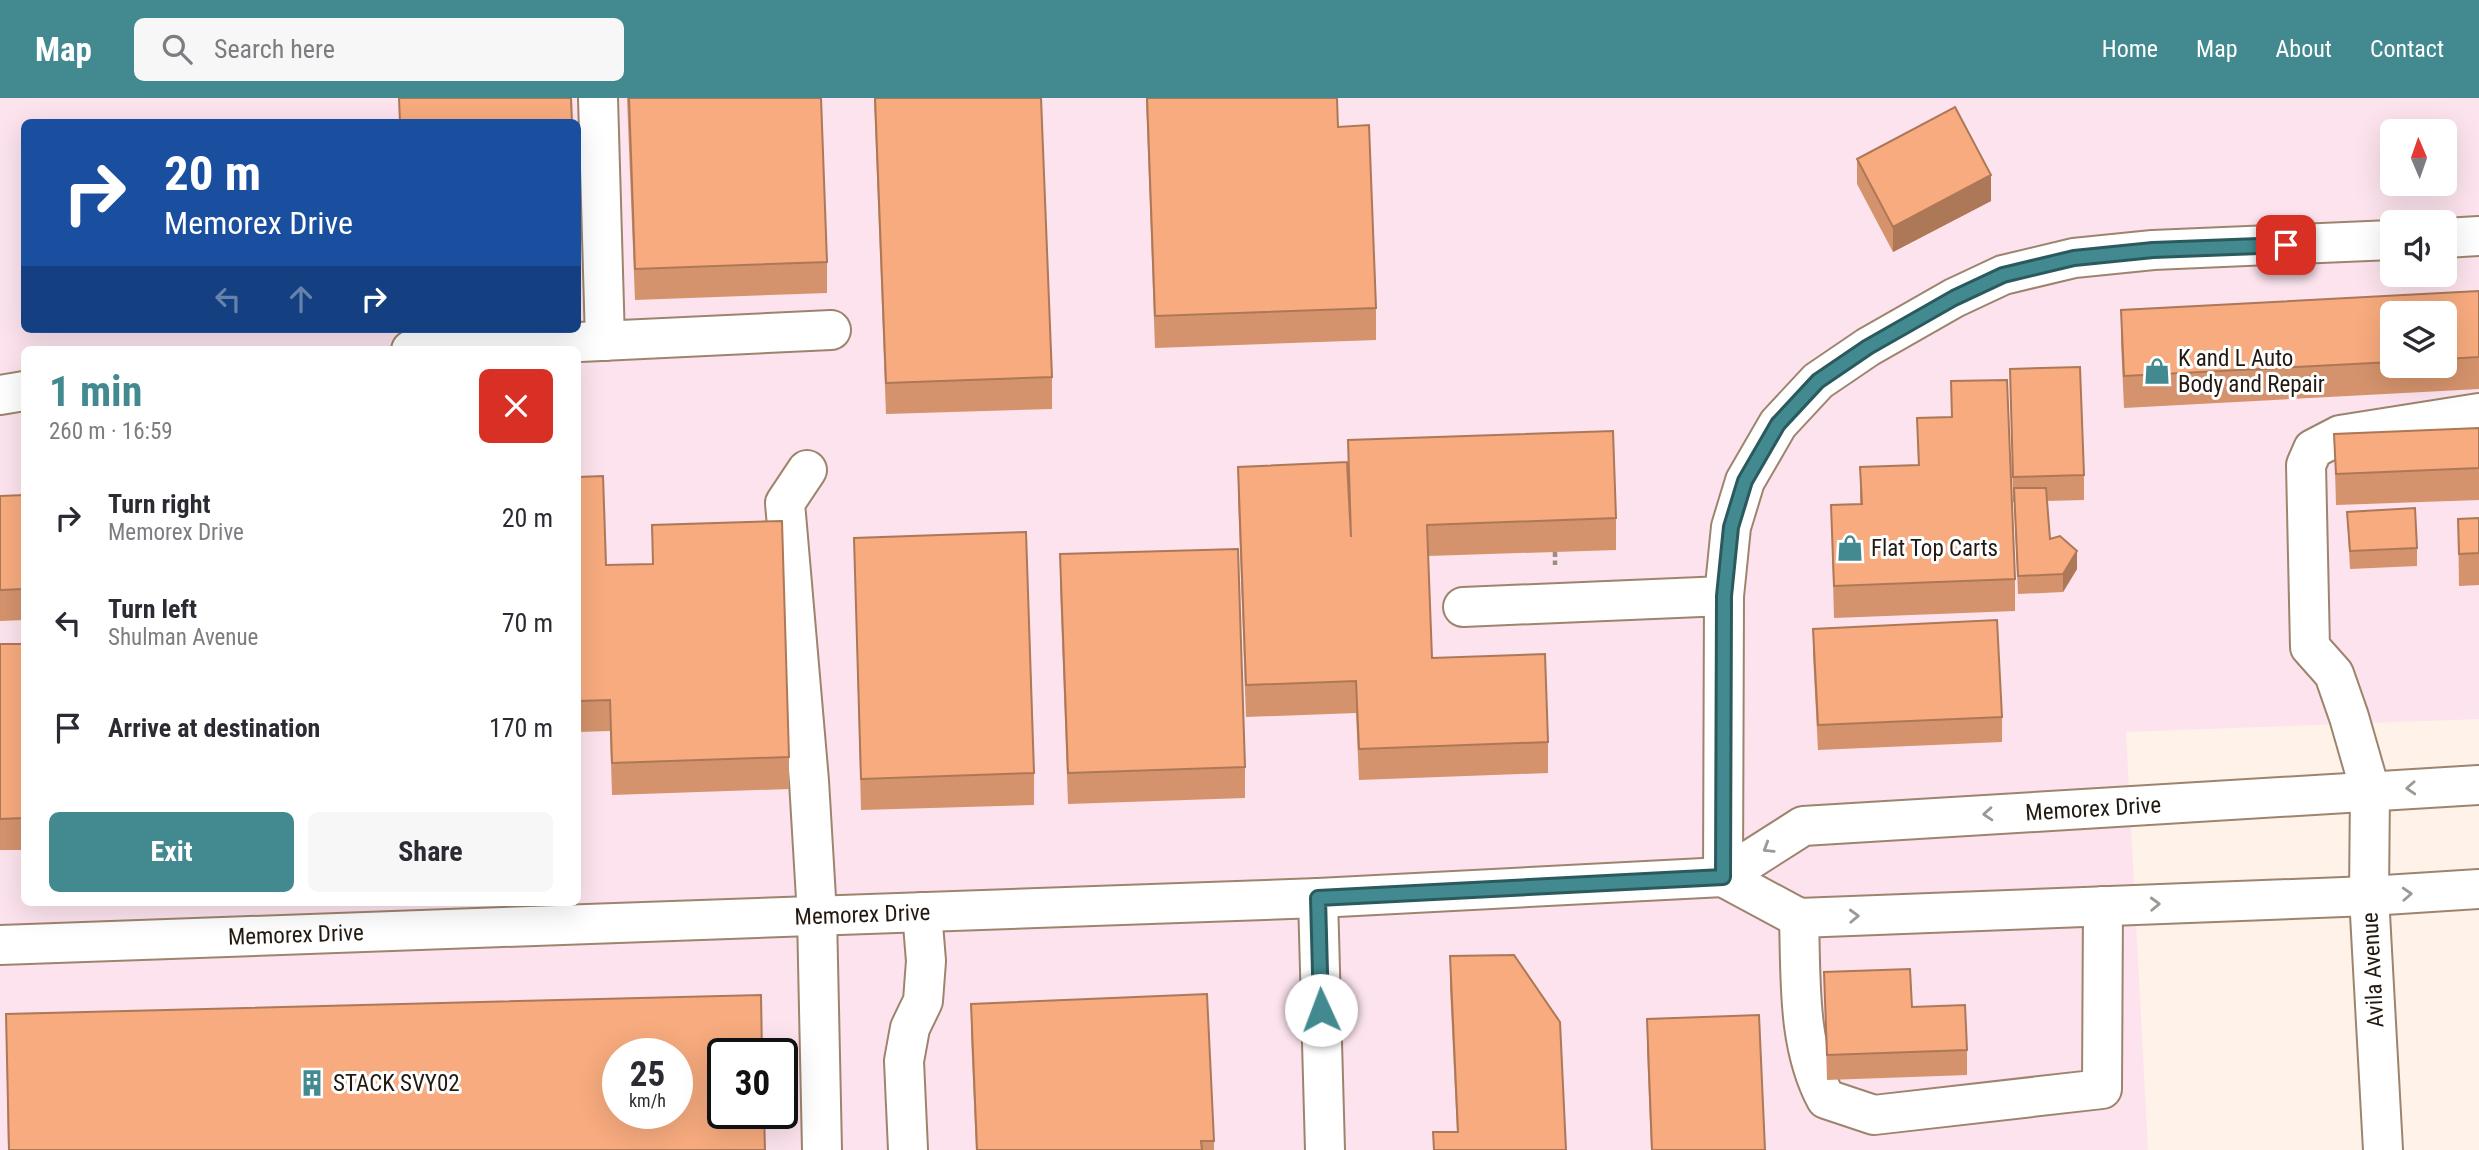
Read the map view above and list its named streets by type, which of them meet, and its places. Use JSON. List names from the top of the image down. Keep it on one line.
{"streets":{"street":["Memorex Drive","Avila Avenue"]},"crossings":[["Memorex Drive","Avila Avenue"]],"places":{"shop":["K and L Auto Body and Repair","Flat Top Carts"],"building":["STACK SVY02"]},"north":"top","page":{"header":"Map","search":"Search here","nav":["Home","Map","About","Contact"],"turn":["20 m","Memorex Drive"],"heading":["1 min","260 m · 16:59"],"list":[{"name":"Turn right","note":"Memorex Drive","value":"20 m"},{"name":"Turn left","note":"Shulman Avenue","value":"70 m"},{"name":"Arrive at destination","value":"170 m"}],"buttons":["Exit","Share"],"speed":"25 km/h","limit":"30"}}
